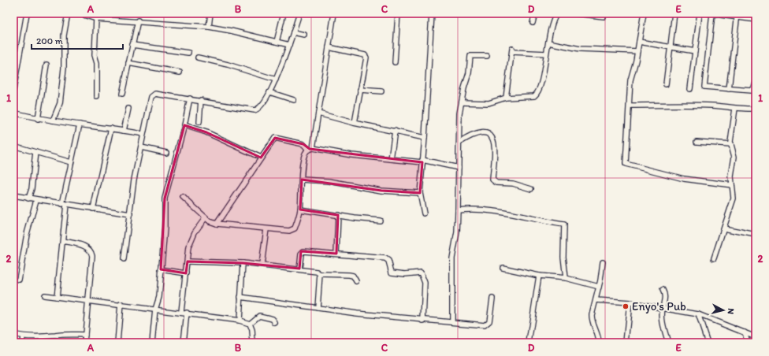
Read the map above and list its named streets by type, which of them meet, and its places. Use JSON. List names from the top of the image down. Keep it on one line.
{"places":["Enyo's Pub"],"scale_bar":"200 m","north":"right","grid":{"columns":["A","B","C","D","E"],"rows":["1","2"]}}
